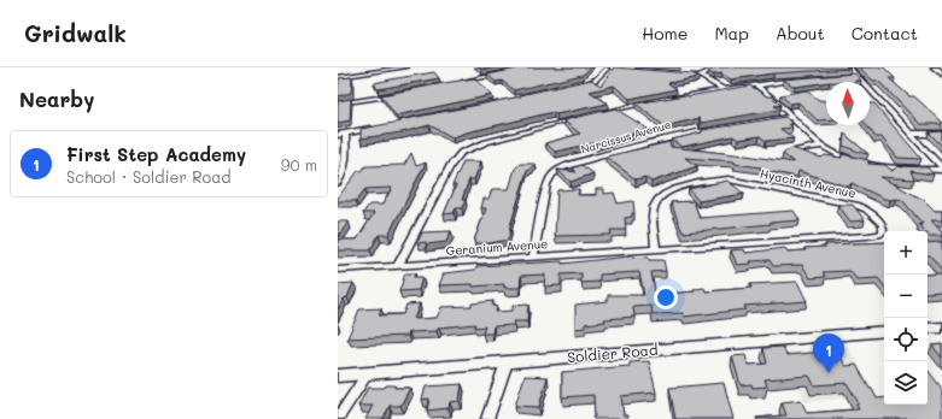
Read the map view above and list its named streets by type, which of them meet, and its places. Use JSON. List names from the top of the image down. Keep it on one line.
{"streets":{"main road":["Soldier Road"],"street":["Narcissus Avenue","Hyacinth Avenue","Geranium Avenue"]},"crossings":[["Narcissus Avenue","Geranium Avenue"],["Hyacinth Avenue","Geranium Avenue"]],"north":"top","page":{"header":"Gridwalk","nav":["Home","Map","About","Contact"],"heading":"Nearby","list":[{"mark":"1","name":"First Step Academy","note":"School · Soldier Road","value":"90 m"}],"map_buttons":["+","−"],"pins":"1"}}
